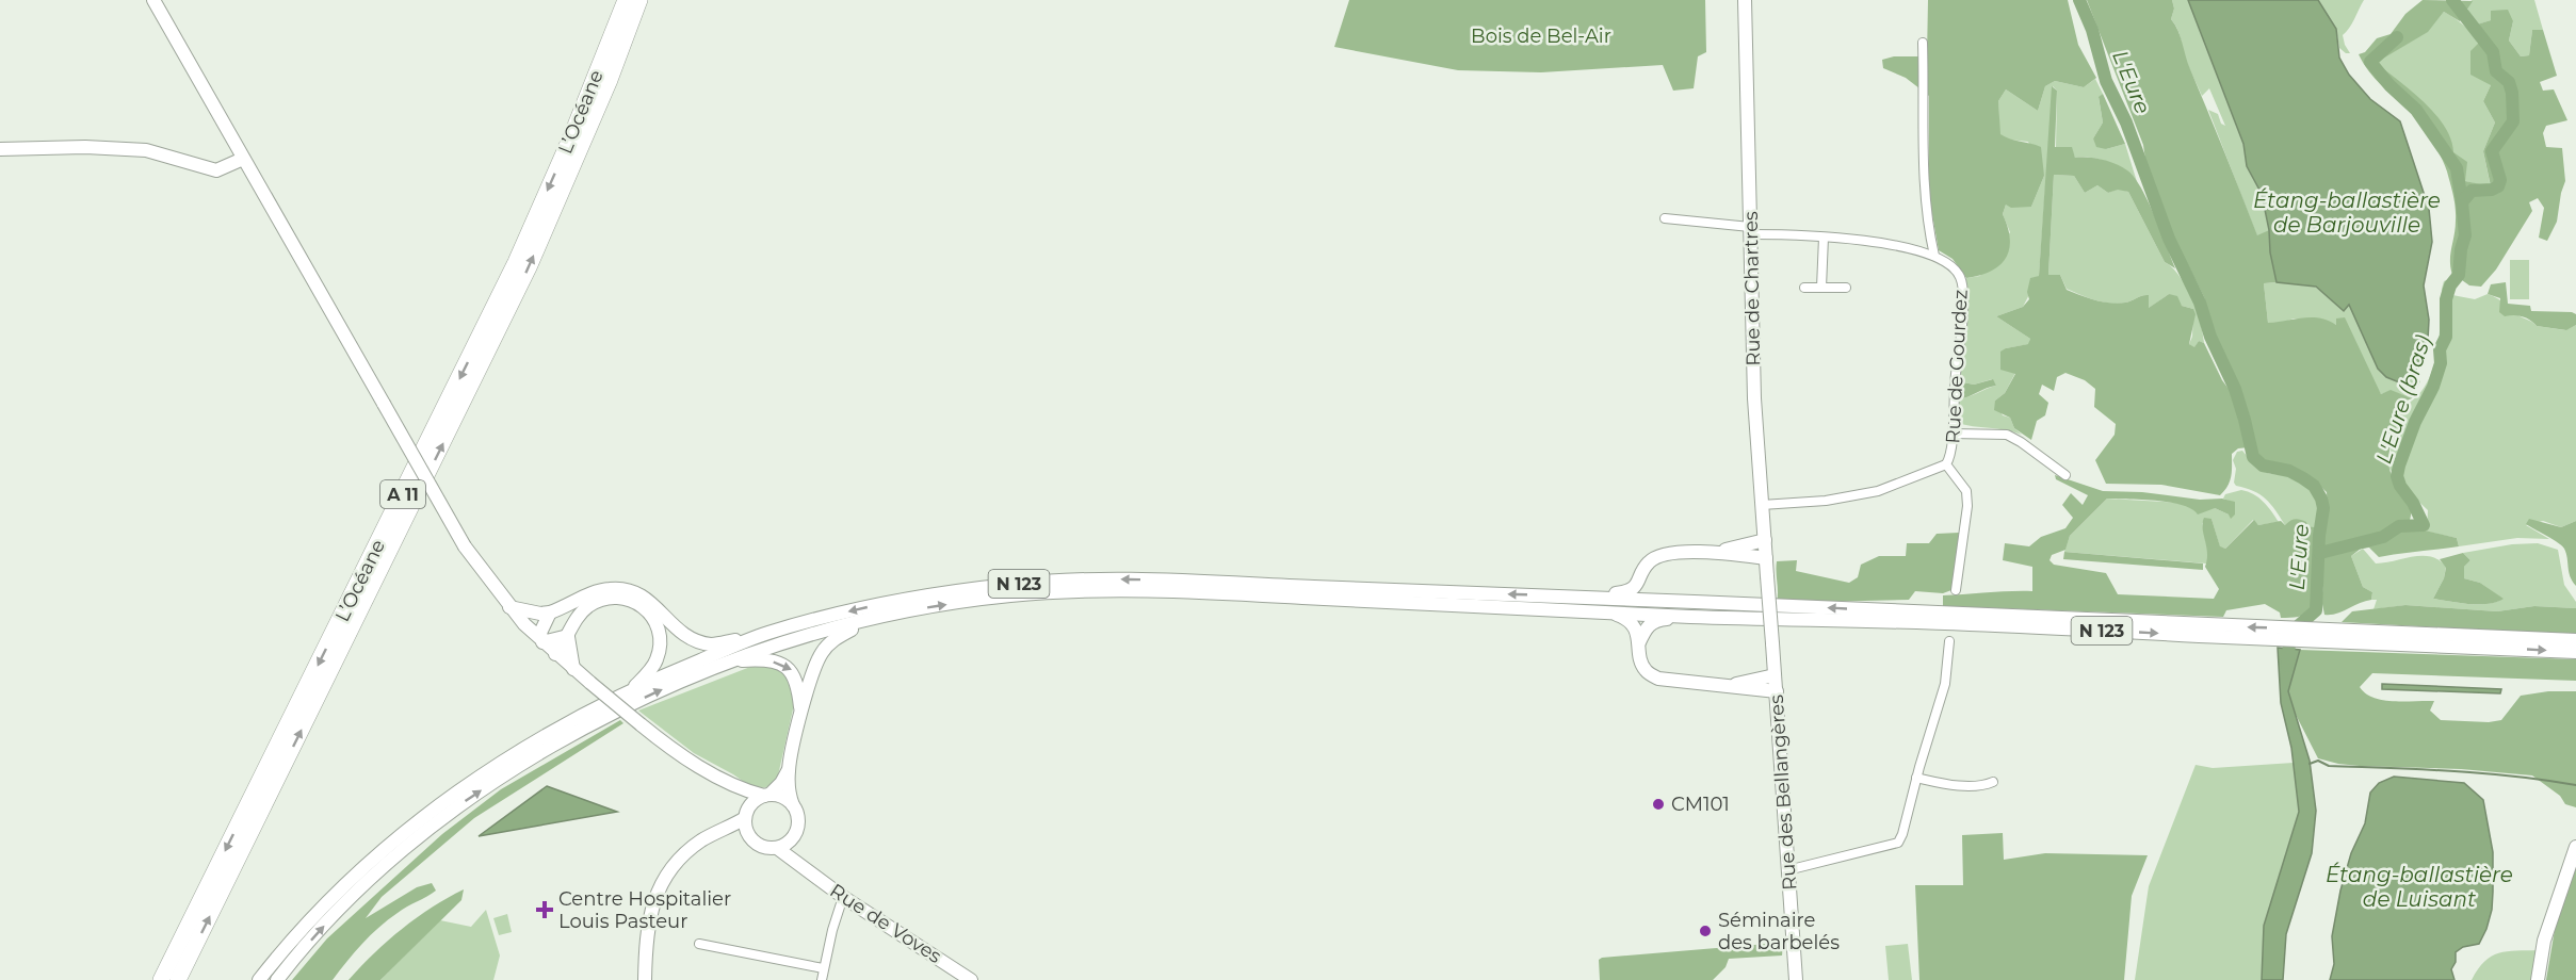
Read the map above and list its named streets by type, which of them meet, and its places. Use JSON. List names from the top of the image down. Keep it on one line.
{"streets":{"highway":["L’Océane","A 11"],"main road":["Rue de Chartres","N 123","Rue des Bellangères","Rue de Voves"],"street":["Rue de Gourdez"]},"crossings":[["Rue de Chartres","Rue de Gourdez"],["Rue de Chartres","Rue des Bellangères"]],"water":["L'Eure","Étang-ballastière de Barjouville","L'Eure (bras)","Étang-ballastière de Luisant"],"parks":["Bois de Bel-Air"],"places":{"other":["CM101","Séminaire des barbelés"],"health":["Centre Hospitalier Louis Pasteur"]}}
